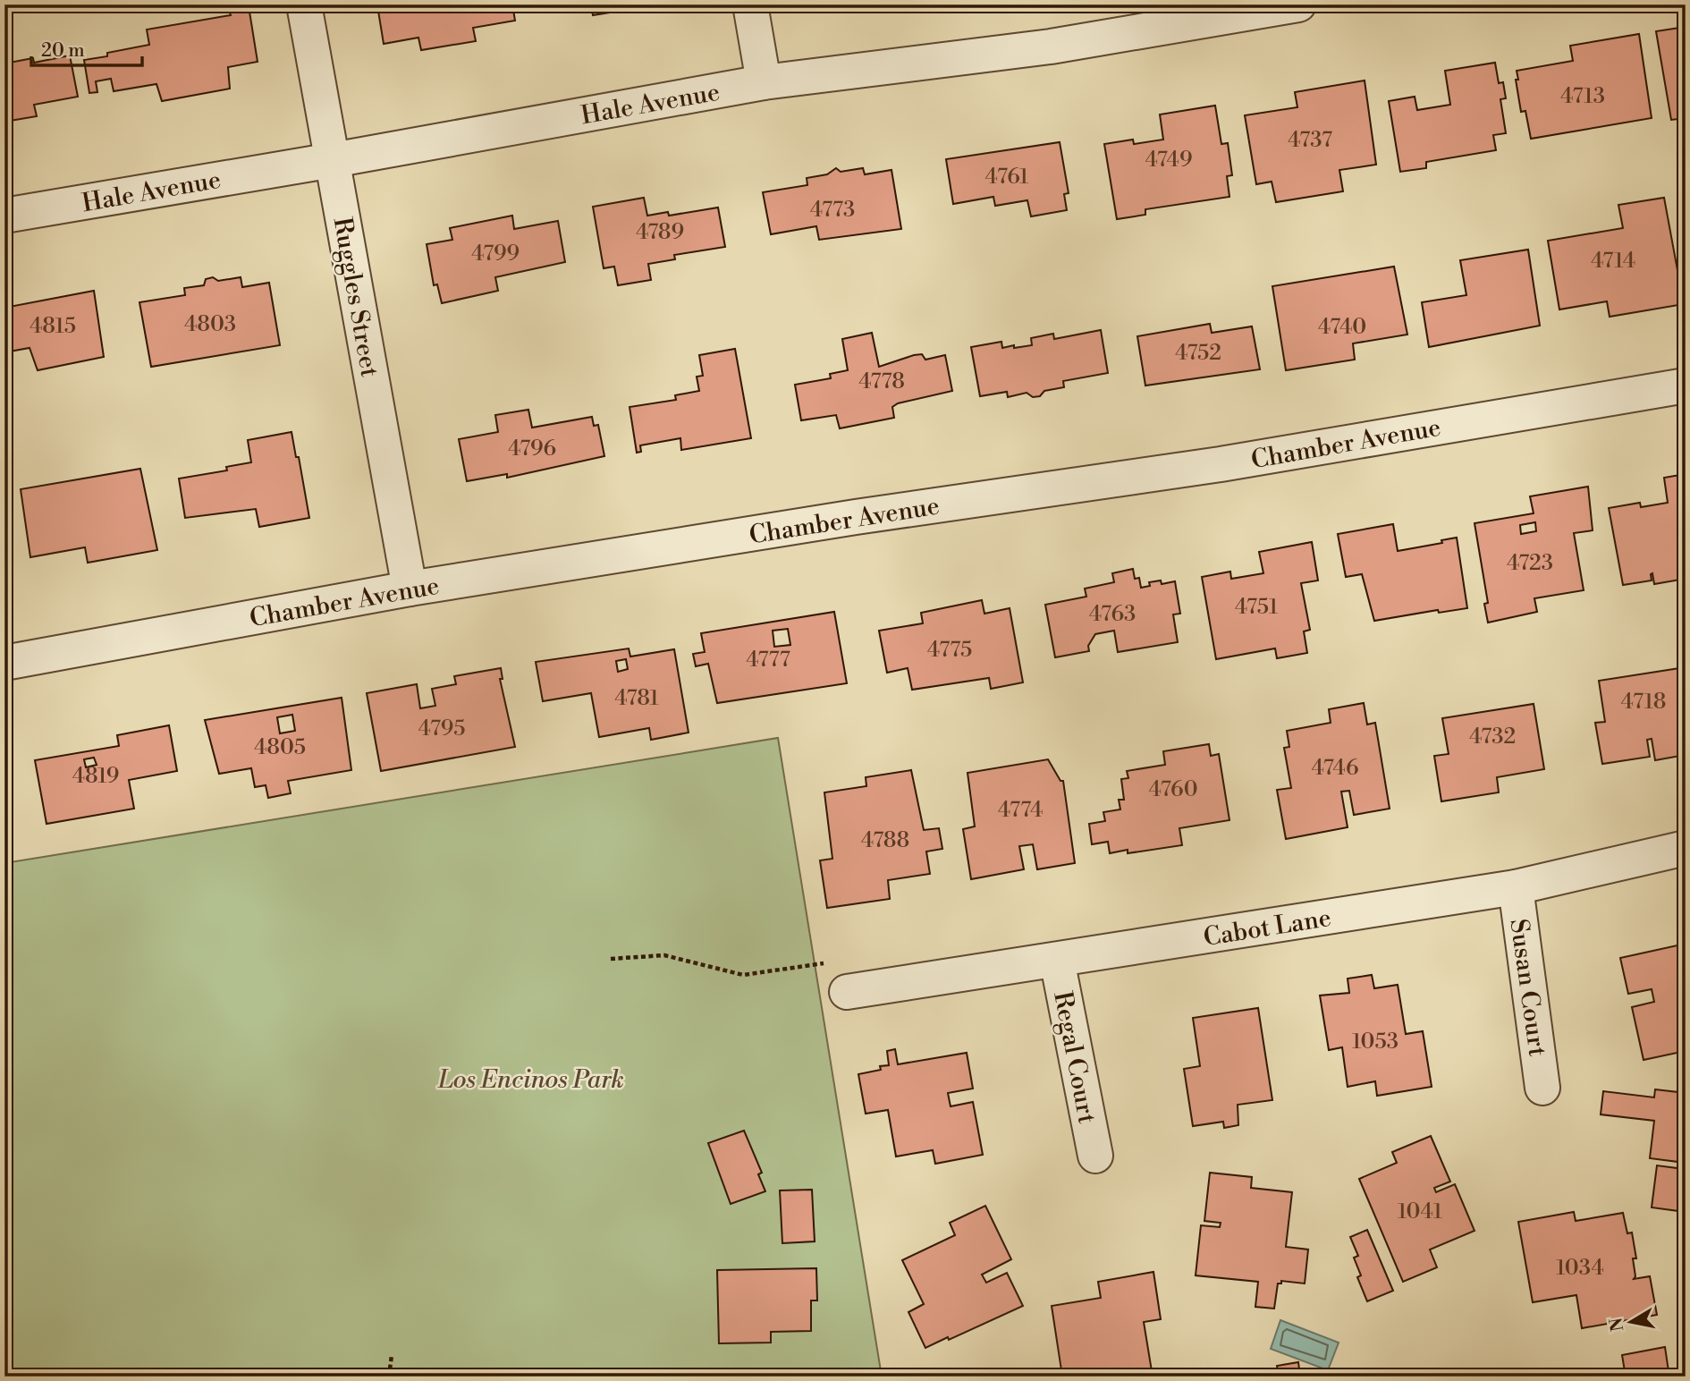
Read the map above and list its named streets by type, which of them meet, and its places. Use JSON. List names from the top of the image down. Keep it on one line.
{"streets":{"street":["Hale Avenue","Ruggles Street","Chamber Avenue","Cabot Lane","Susan Court","Regal Court"]},"crossings":[["Hale Avenue","Ruggles Street"],["Ruggles Street","Chamber Avenue"],["Cabot Lane","Susan Court"],["Cabot Lane","Regal Court"]],"parks":["Los Encinos Park"],"house_numbers":["4713","4737","4749","4761","4773","4789","4799","4714","4803","4815","4740","4752","4778","4796","4723","4751","4763","4775","4777","4781","4718","4795","4732","4805","4746","4819","4760","4774","4788","1053","1041","1034"],"scale_bar":"20 m","north":"left"}
